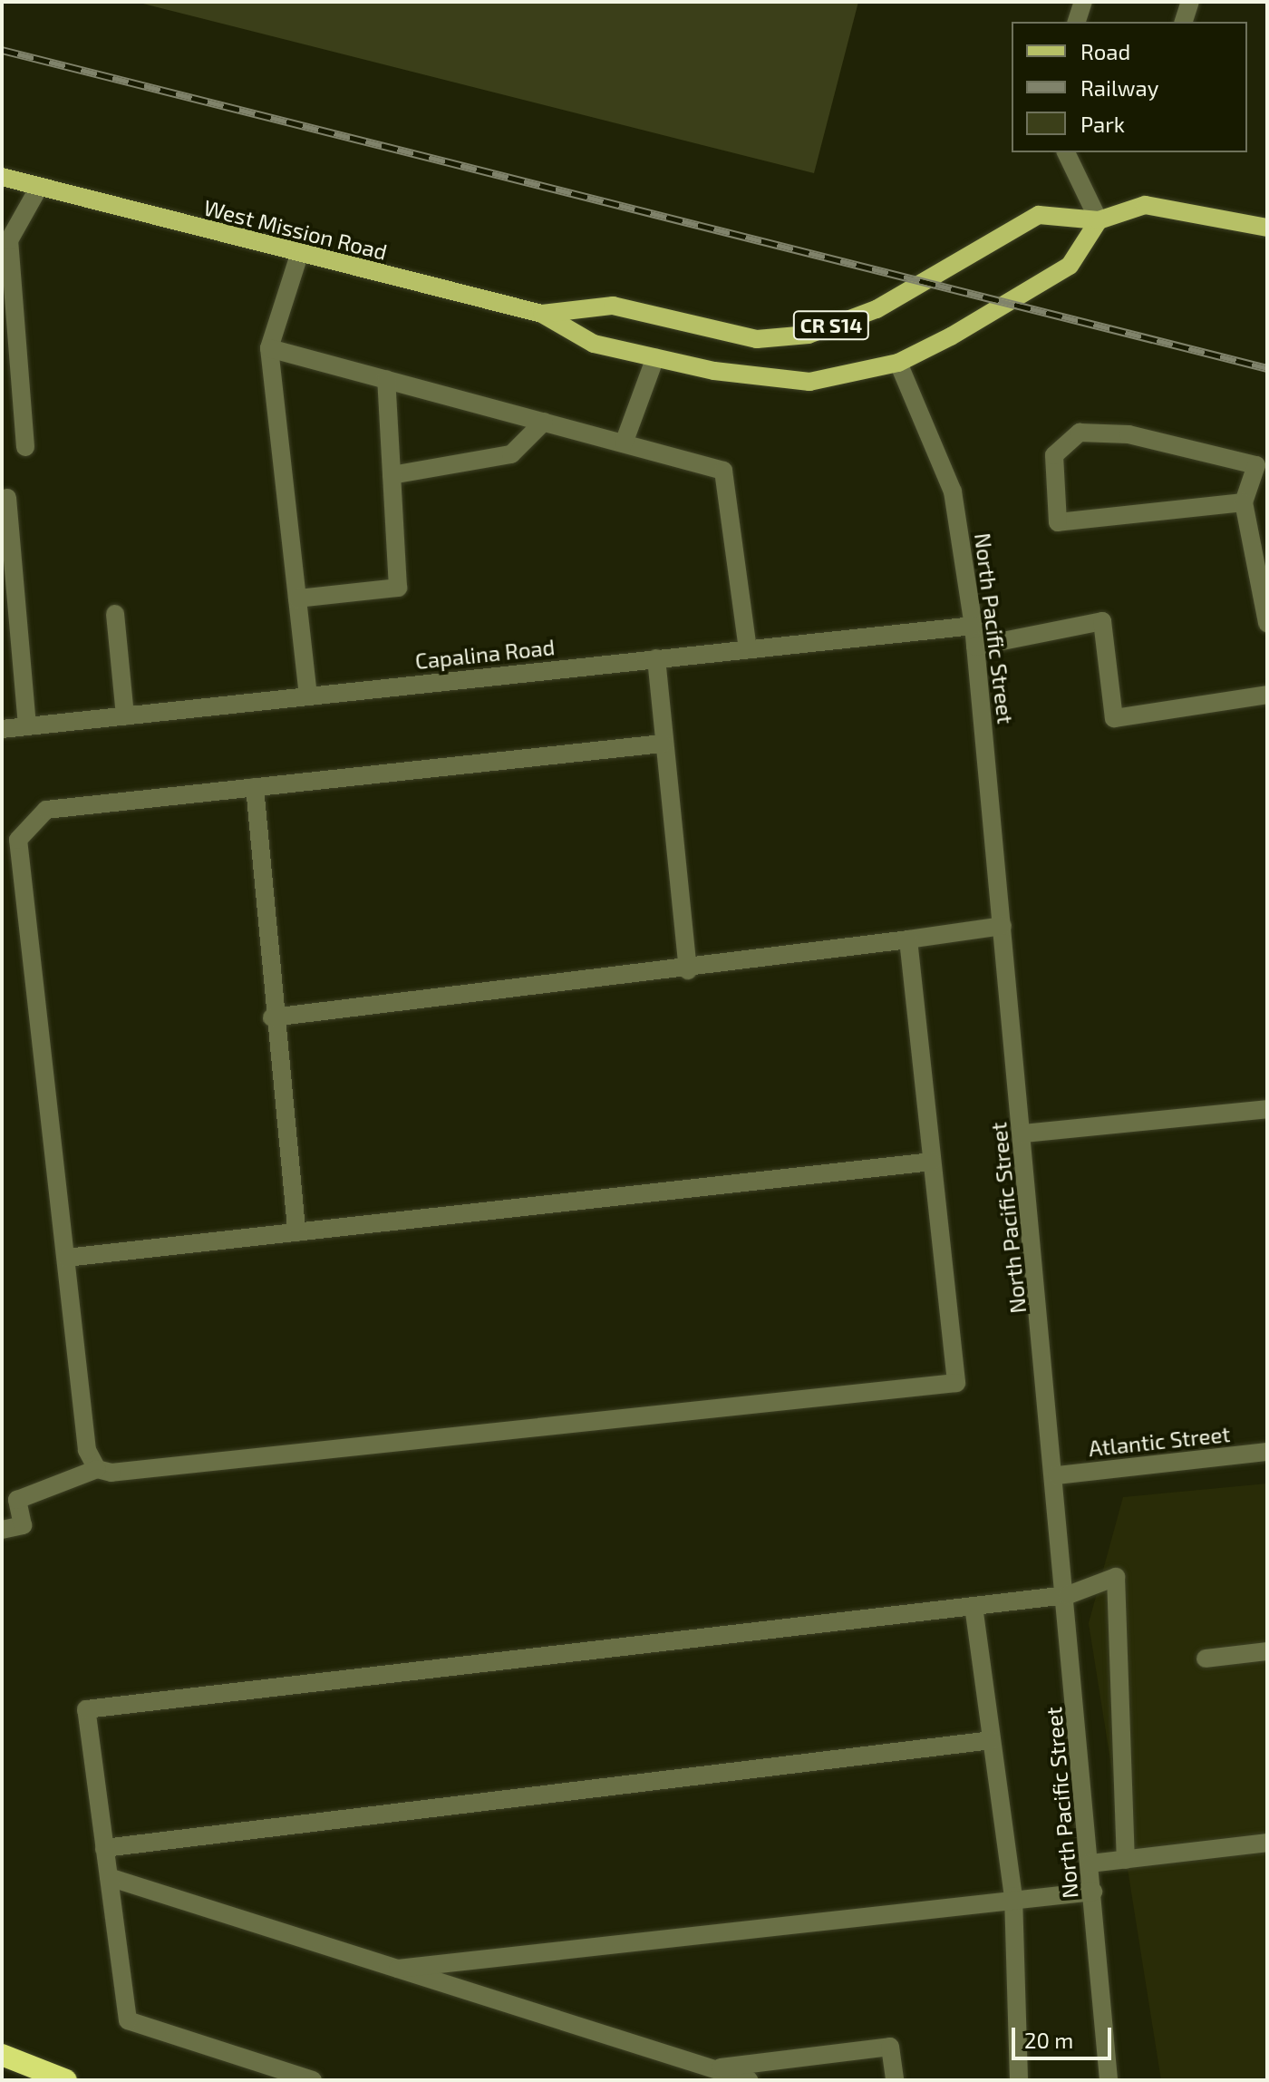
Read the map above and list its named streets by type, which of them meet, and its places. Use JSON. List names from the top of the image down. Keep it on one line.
{"streets":{"main road":["West Mission Road","CR S14"],"street":["North Pacific Street","Capalina Road","Atlantic Street"]},"crossings":[["West Mission Road","North Pacific Street"],["North Pacific Street","Capalina Road"],["North Pacific Street","Atlantic Street"]],"legend":["Road","Railway","Park"],"scale_bar":"20 m"}
